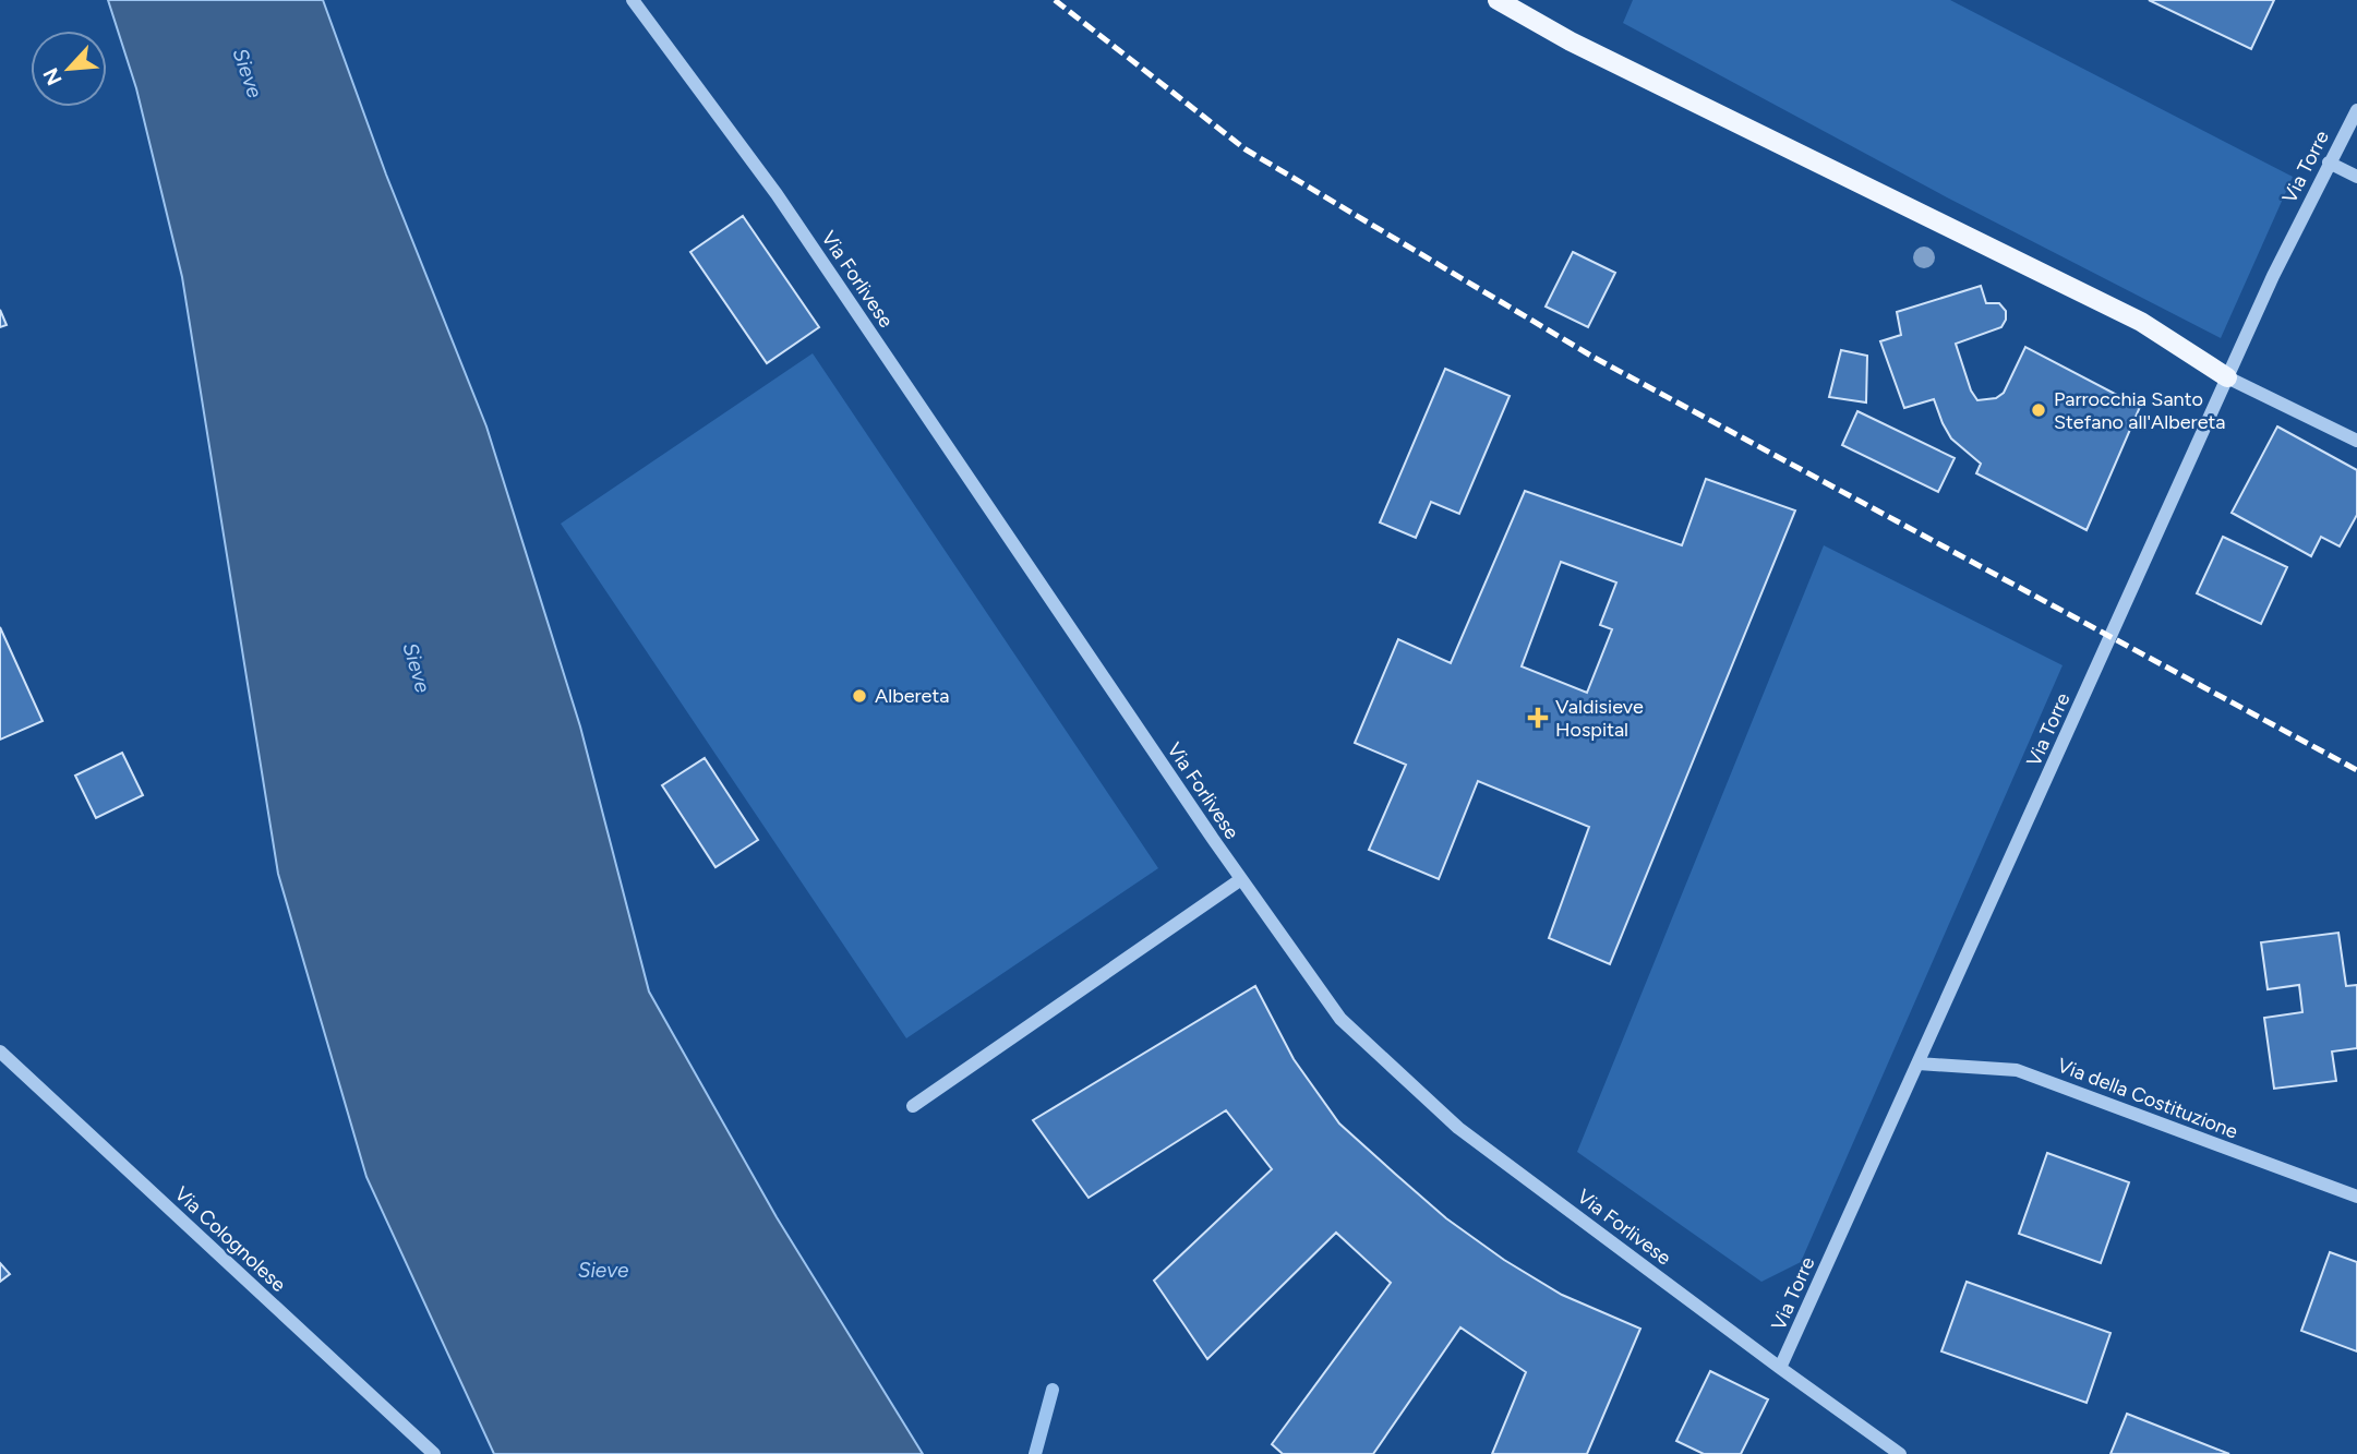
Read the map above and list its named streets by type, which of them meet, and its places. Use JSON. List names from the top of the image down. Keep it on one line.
{"streets":{"street":["Via Torre","Via Forlivese","Via della Costituzione","Via Colognolese"]},"crossings":[["Via Torre","Via Forlivese"],["Via Torre","Via della Costituzione"]],"water":["Sieve"],"places":{"other":["Parrocchia Santo Stefano all'Albereta","Albereta"],"health":["Valdisieve Hospital"]},"north":"bottom left"}
